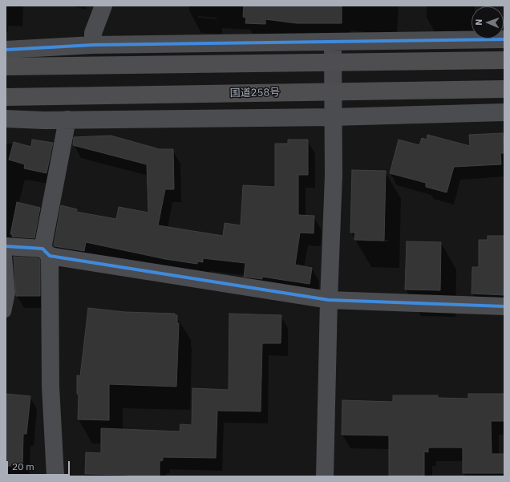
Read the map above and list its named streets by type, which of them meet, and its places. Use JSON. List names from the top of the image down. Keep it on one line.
{"streets":{"highway":["国道258号"]},"scale_bar":"20 m","north":"left"}
